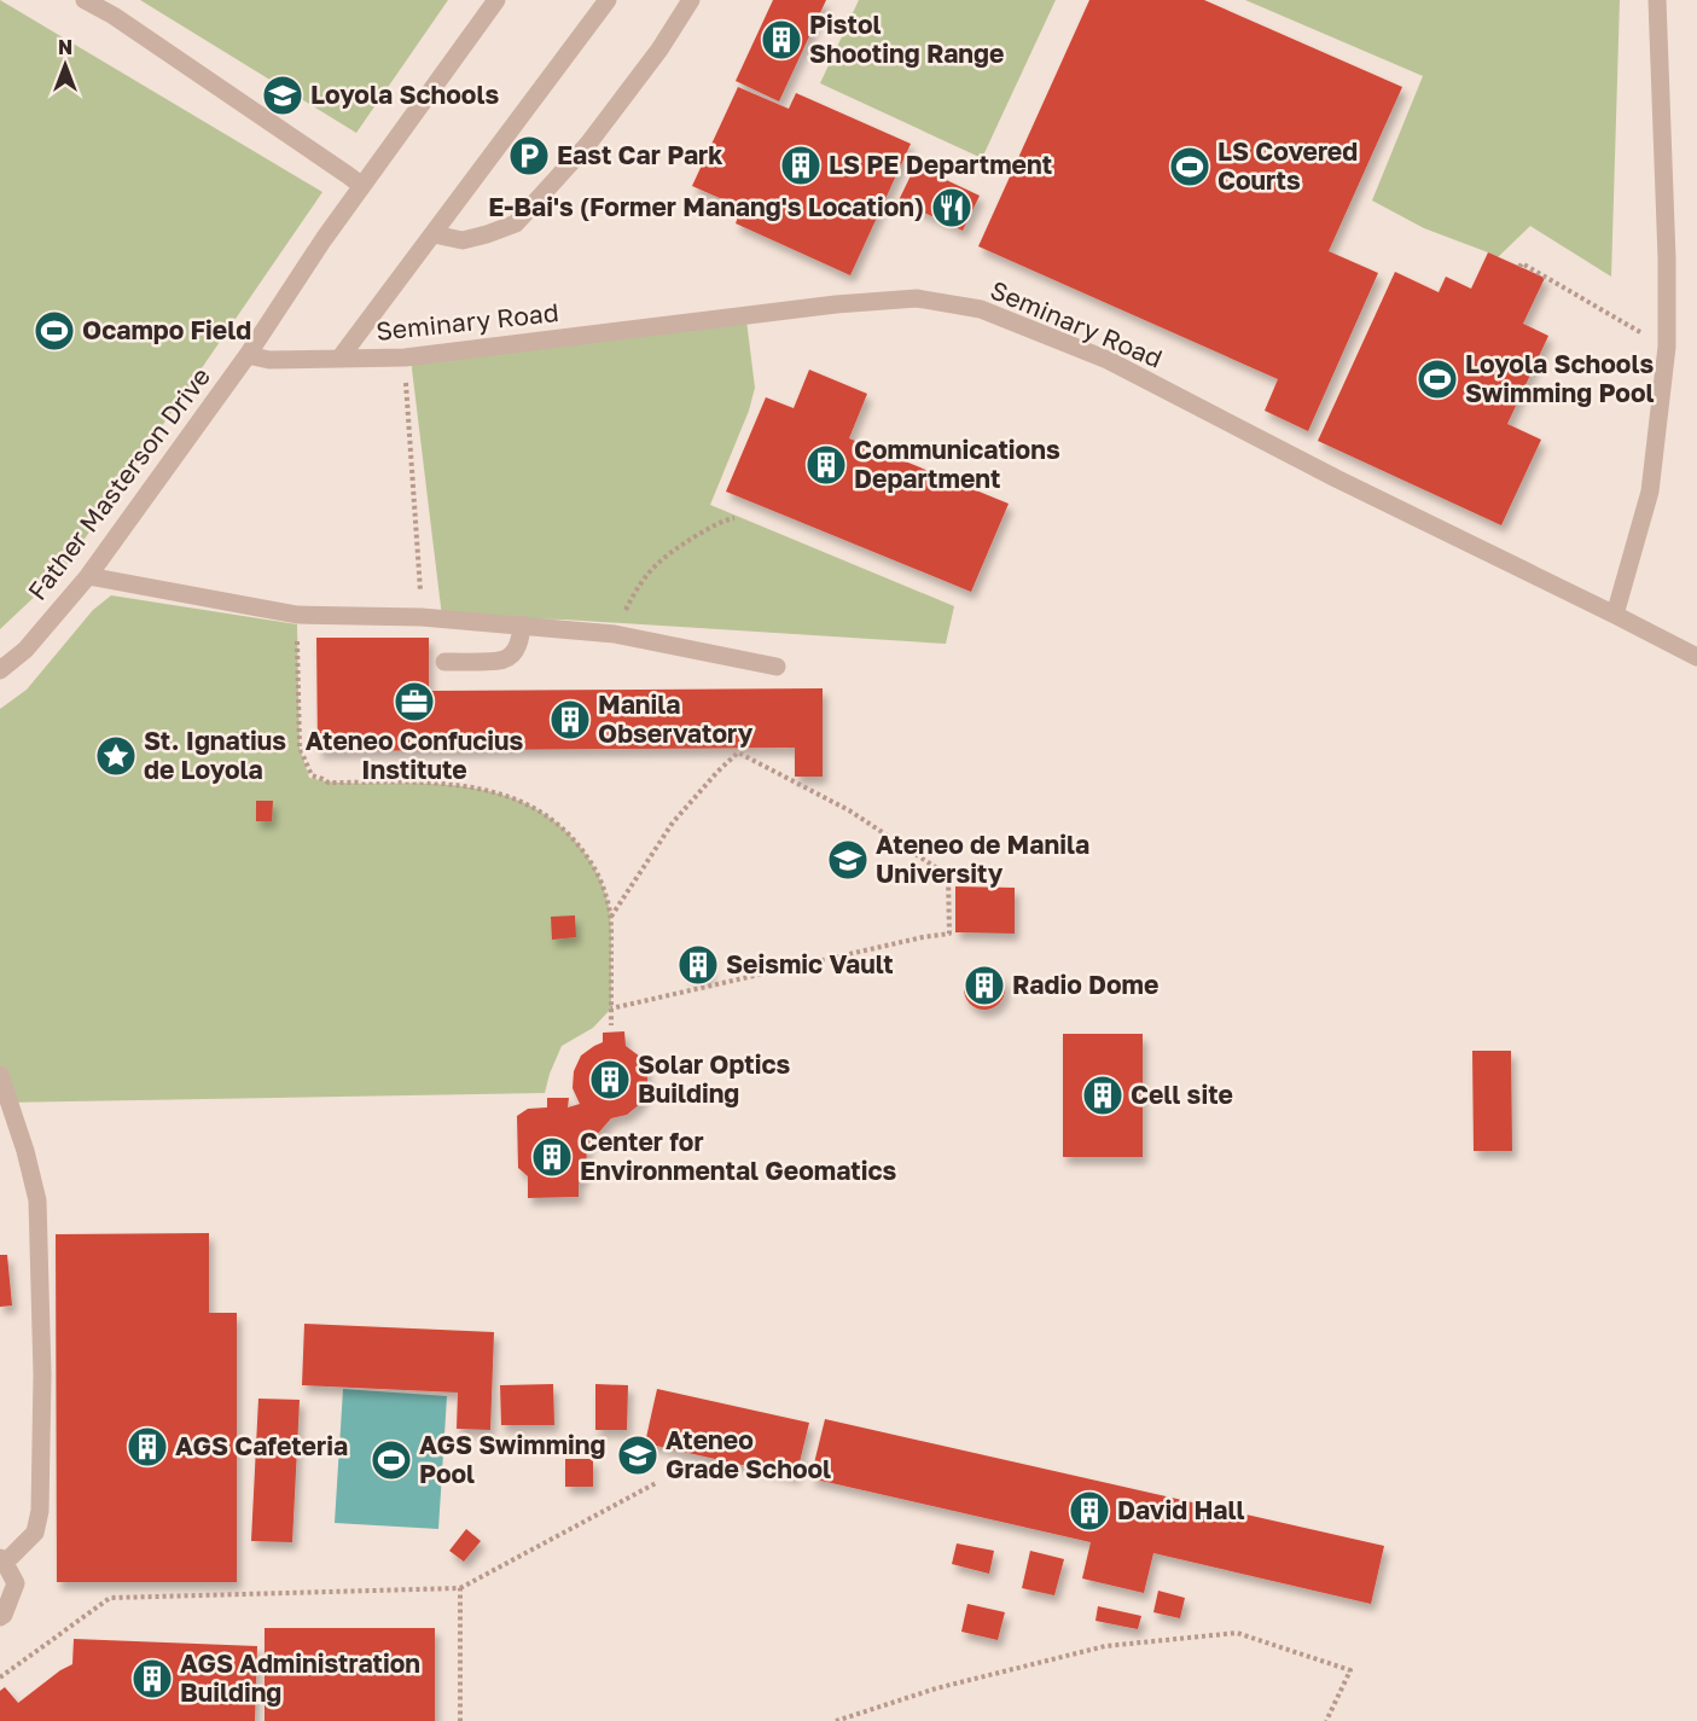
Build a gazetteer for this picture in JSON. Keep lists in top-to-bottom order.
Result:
{
  "streets": {
    "lane": ["Seminary Road", "Father Masterson Drive"]
  },
  "crossings": [
    ["Seminary Road", "Father Masterson Drive"]
  ],
  "places": {
    "building": [
      "Pistol Shooting Range",
      "LS PE Department",
      "Communications Department",
      "Manila Observatory",
      "Seismic Vault",
      "Radio Dome",
      "Solar Optics Building",
      "Cell site",
      "Center for Environmental Geomatics",
      "AGS Cafeteria",
      "David Hall",
      "AGS Administration Building"
    ],
    "school or university": ["Loyola Schools", "Ateneo de Manila University", "Ateneo Grade School"],
    "parking": ["East Car Park"],
    "sports": [
      "LS Covered Courts",
      "Ocampo Field",
      "Loyola Schools Swimming Pool",
      "AGS Swimming Pool"
    ],
    "restaurant": ["E-Bai's (Former Manang's Location)"],
    "office": ["Ateneo Confucius Institute"],
    "place": ["St. Ignatius de Loyola"]
  },
  "north": "top"
}
